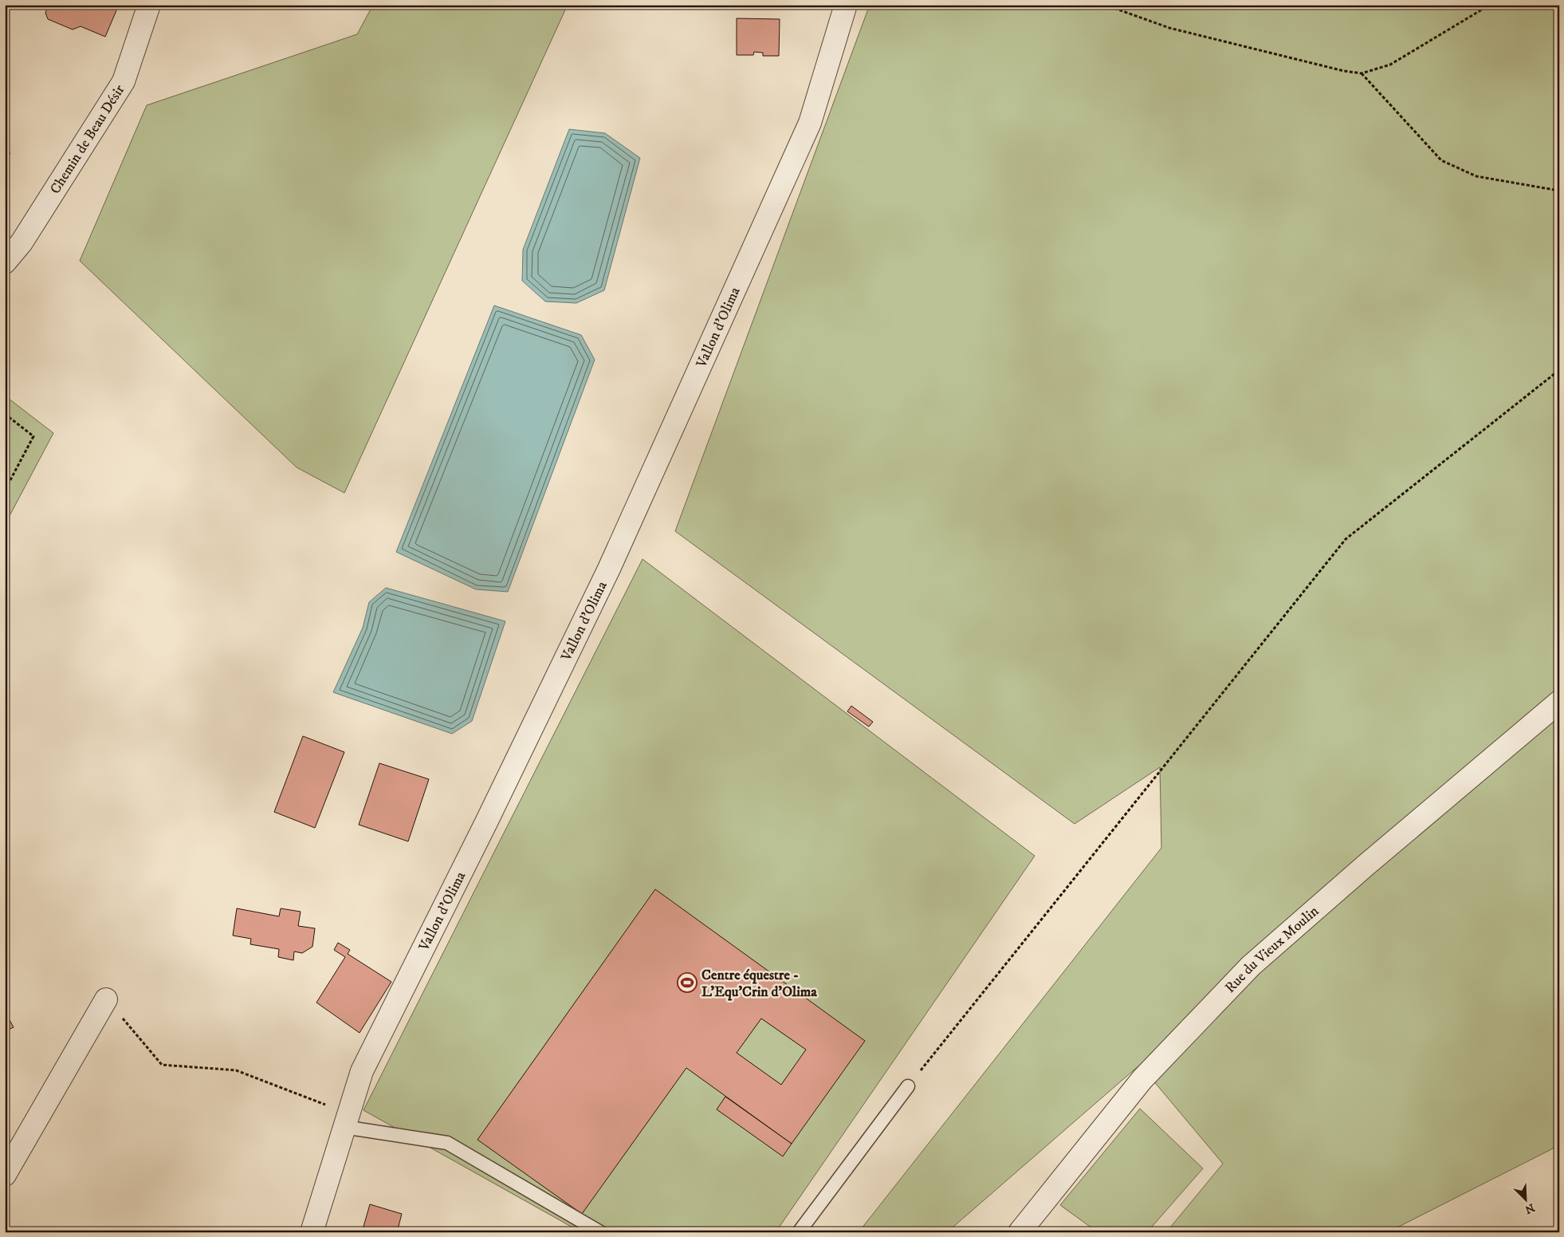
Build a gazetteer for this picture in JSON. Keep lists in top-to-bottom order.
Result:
{
  "streets": {
    "street": ["Chemin de Beau Désir", "Vallon d'Olima", "Rue du Vieux Moulin"]
  },
  "places": {
    "sports": ["Centre équestre - L'Equ'Crin d'Olima"]
  },
  "north": "bottom right"
}
